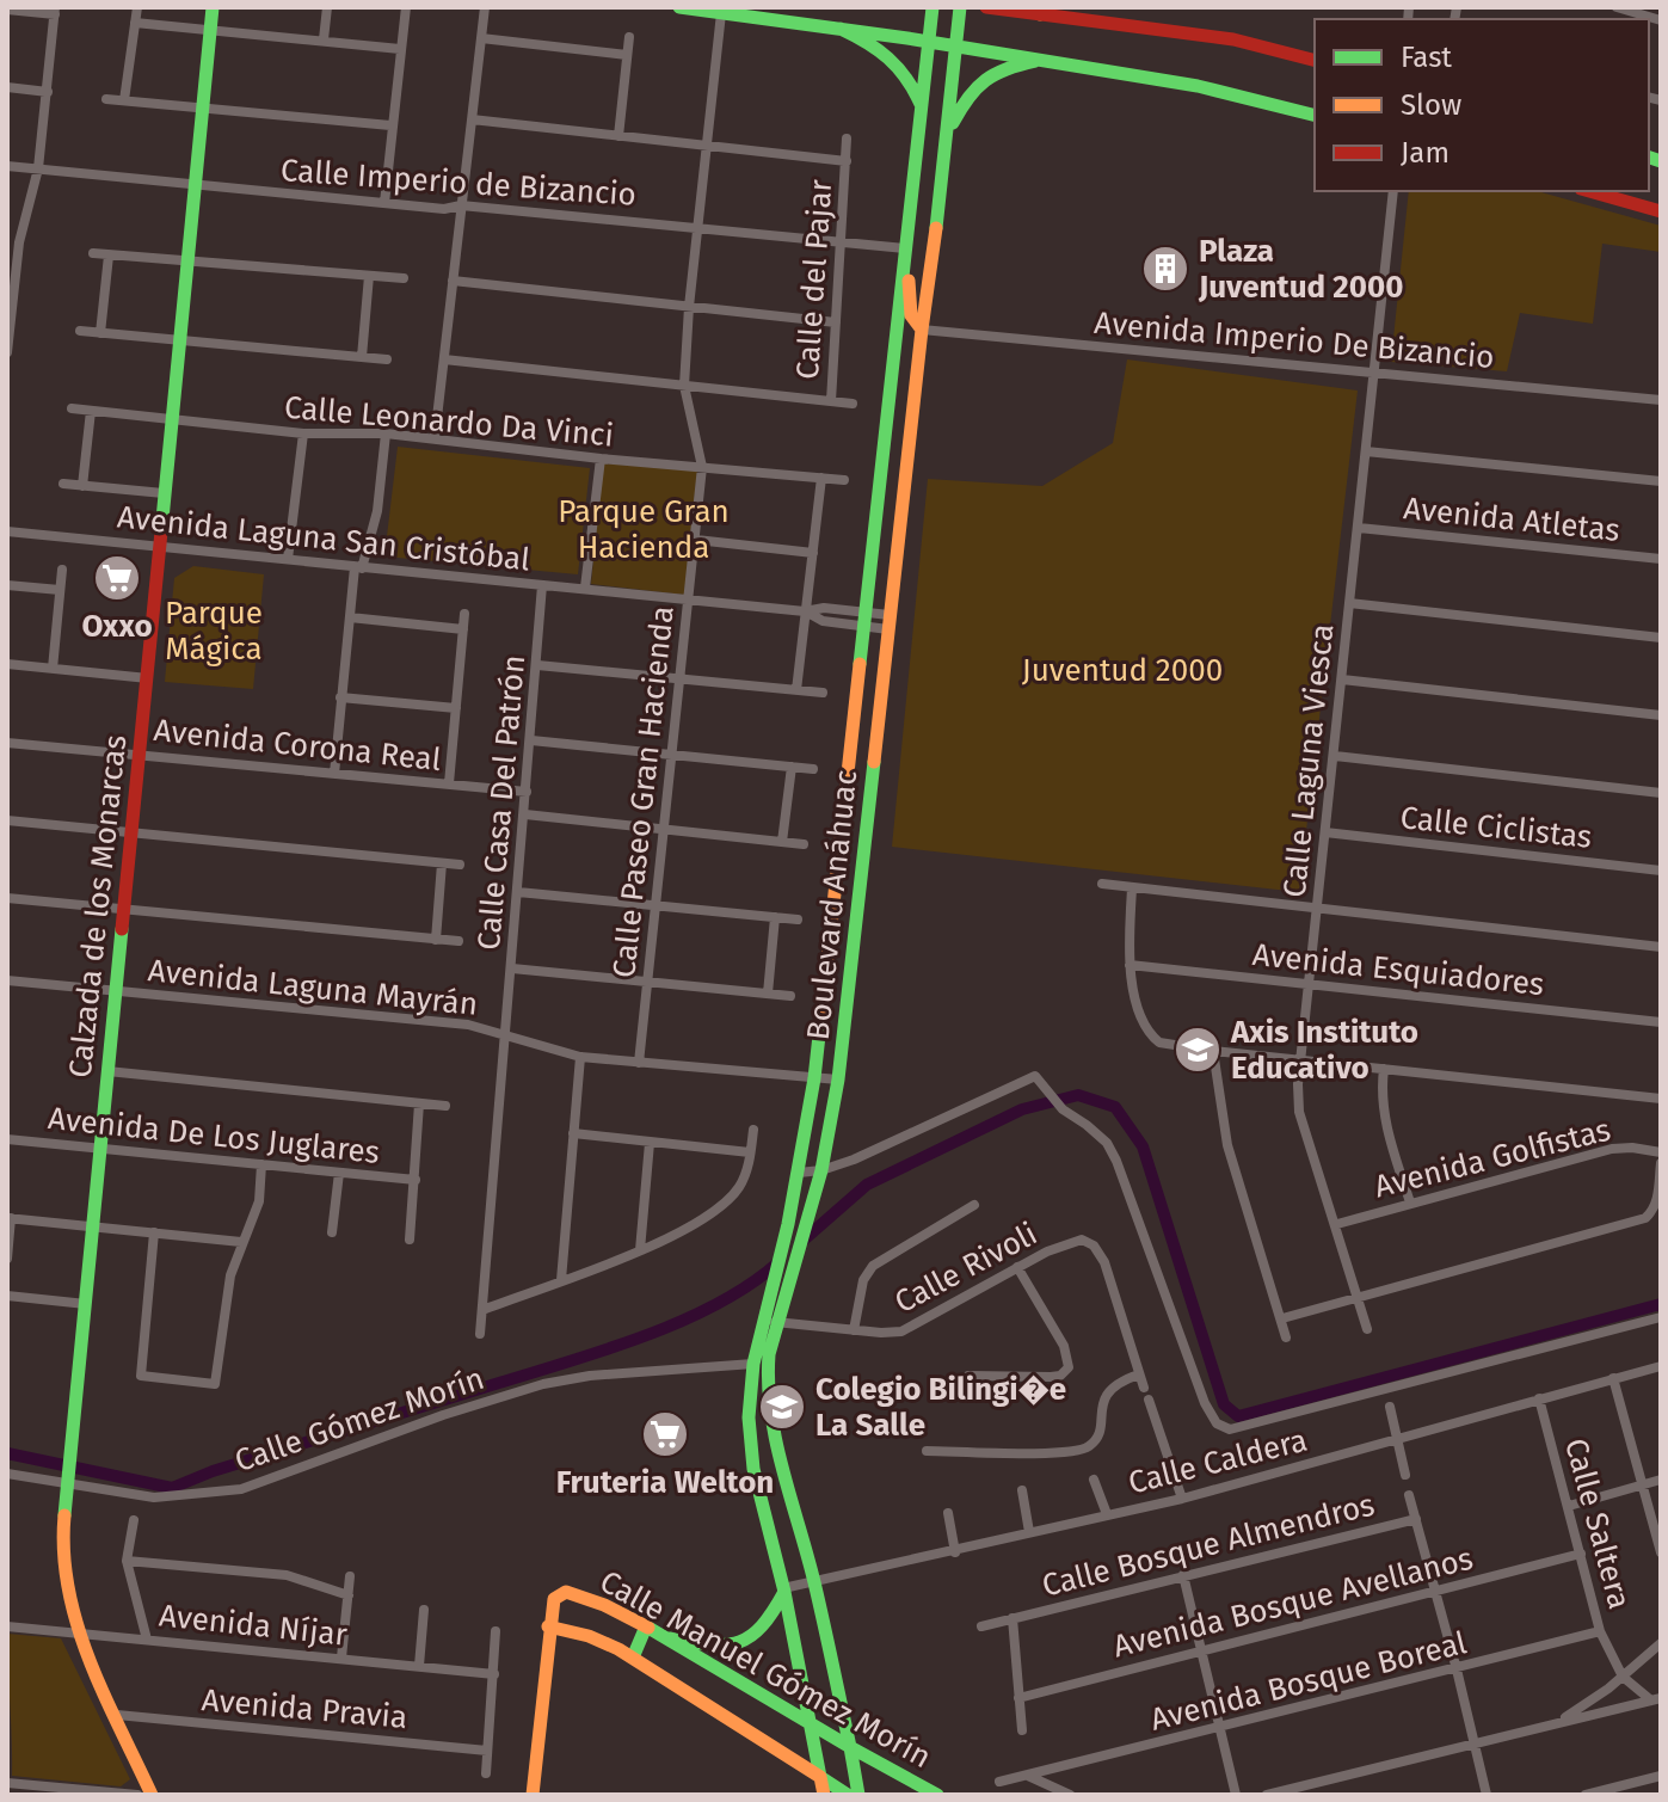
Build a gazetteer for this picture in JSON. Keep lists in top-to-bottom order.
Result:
{
  "streets": {
    "main road": ["Boulevard Anáhuac", "Calzada de los Monarcas", "Calle Manuel Gómez Morín"],
    "street": [
      "Calle Imperio de Bizancio",
      "Calle del Pajar",
      "Avenida Imperio De Bizancio",
      "Calle Leonardo Da Vinci",
      "Avenida Atletas",
      "Avenida Laguna San Cristóbal",
      "Avenida Corona Real",
      "Calle Laguna Viesca",
      "Calle Paseo Gran Hacienda",
      "Calle Casa Del Patrón",
      "Calle Ciclistas",
      "Avenida Esquiadores",
      "Avenida Laguna Mayrán",
      "Avenida De Los Juglares",
      "Avenida Golfistas",
      "Calle Rivoli",
      "Calle Gómez Morín",
      "Calle Caldera",
      "Calle Saltera",
      "Calle Bosque Almendros",
      "Avenida Bosque Avellanos",
      "Avenida Níjar",
      "Avenida Bosque Boreal",
      "Avenida Pravia"
    ]
  },
  "crossings": [
    ["Calle Imperio de Bizancio", "Calle del Pajar"],
    ["Calle Imperio de Bizancio", "Calle Paseo Gran Hacienda"],
    ["Calle Imperio de Bizancio", "Boulevard Anáhuac"],
    ["Calle Imperio de Bizancio", "Calzada de los Monarcas"],
    ["Avenida Imperio De Bizancio", "Calle Laguna Viesca"],
    ["Avenida Imperio De Bizancio", "Boulevard Anáhuac"],
    ["Calle Leonardo Da Vinci", "Calle Paseo Gran Hacienda"],
    ["Calle Leonardo Da Vinci", "Calzada de los Monarcas"],
    ["Avenida Atletas", "Calle Laguna Viesca"],
    ["Avenida Laguna San Cristóbal", "Calle Paseo Gran Hacienda"],
    ["Avenida Laguna San Cristóbal", "Calle Casa Del Patrón"],
    ["Avenida Laguna San Cristóbal", "Boulevard Anáhuac"],
    ["Avenida Laguna San Cristóbal", "Calzada de los Monarcas"],
    ["Avenida Corona Real", "Calle Casa Del Patrón"],
    ["Avenida Corona Real", "Calzada de los Monarcas"],
    ["Calle Laguna Viesca", "Calle Ciclistas"],
    ["Calle Laguna Viesca", "Avenida Esquiadores"],
    ["Calle Laguna Viesca", "Avenida Golfistas"],
    ["Calle Paseo Gran Hacienda", "Avenida Laguna Mayrán"],
    ["Calle Casa Del Patrón", "Avenida Laguna Mayrán"],
    ["Boulevard Anáhuac", "Avenida Laguna Mayrán"],
    ["Boulevard Anáhuac", "Calle Rivoli"],
    ["Boulevard Anáhuac", "Calle Gómez Morín"],
    ["Boulevard Anáhuac", "Calle Caldera"],
    ["Boulevard Anáhuac", "Calle Manuel Gómez Morín"],
    ["Calzada de los Monarcas", "Avenida Laguna Mayrán"],
    ["Calzada de los Monarcas", "Avenida De Los Juglares"],
    ["Calzada de los Monarcas", "Calle Gómez Morín"],
    ["Calzada de los Monarcas", "Avenida Níjar"],
    ["Calzada de los Monarcas", "Avenida Pravia"],
    ["Calle Rivoli", "Calle Caldera"],
    ["Calle Caldera", "Calle Saltera"],
    ["Calle Saltera", "Avenida Bosque Avellanos"],
    ["Calle Saltera", "Avenida Bosque Boreal"]
  ],
  "parks": ["Parque Gran Hacienda", "Parque Mágica", "Juventud 2000"],
  "places": {
    "building": ["Plaza Juventud 2000"],
    "supermarket": ["Oxxo", "Fruteria Welton"],
    "school or university": ["Axis Instituto Educativo", "Colegio Bilingi�e La Salle"]
  },
  "legend": ["Fast", "Slow", "Jam"]
}
